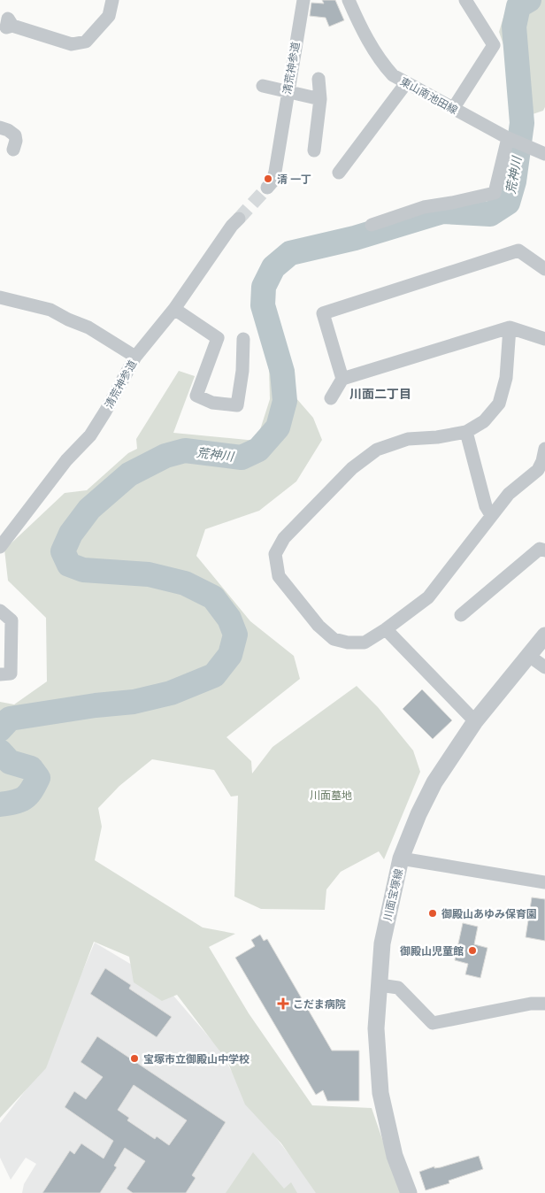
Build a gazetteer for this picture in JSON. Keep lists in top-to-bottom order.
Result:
{
  "streets": {
    "street": ["清荒神参道", "東山南池田線", "川面宝塚線"]
  },
  "districts": ["川面二丁目"],
  "water": ["荒神川"],
  "parks": ["川面墓地"],
  "places": {
    "other": [
      "清 一丁",
      "御殿山あゆみ保育園",
      "御殿山児童館",
      "宝塚市立御殿山中学校"
    ],
    "health": ["こだま病院"]
  }
}
